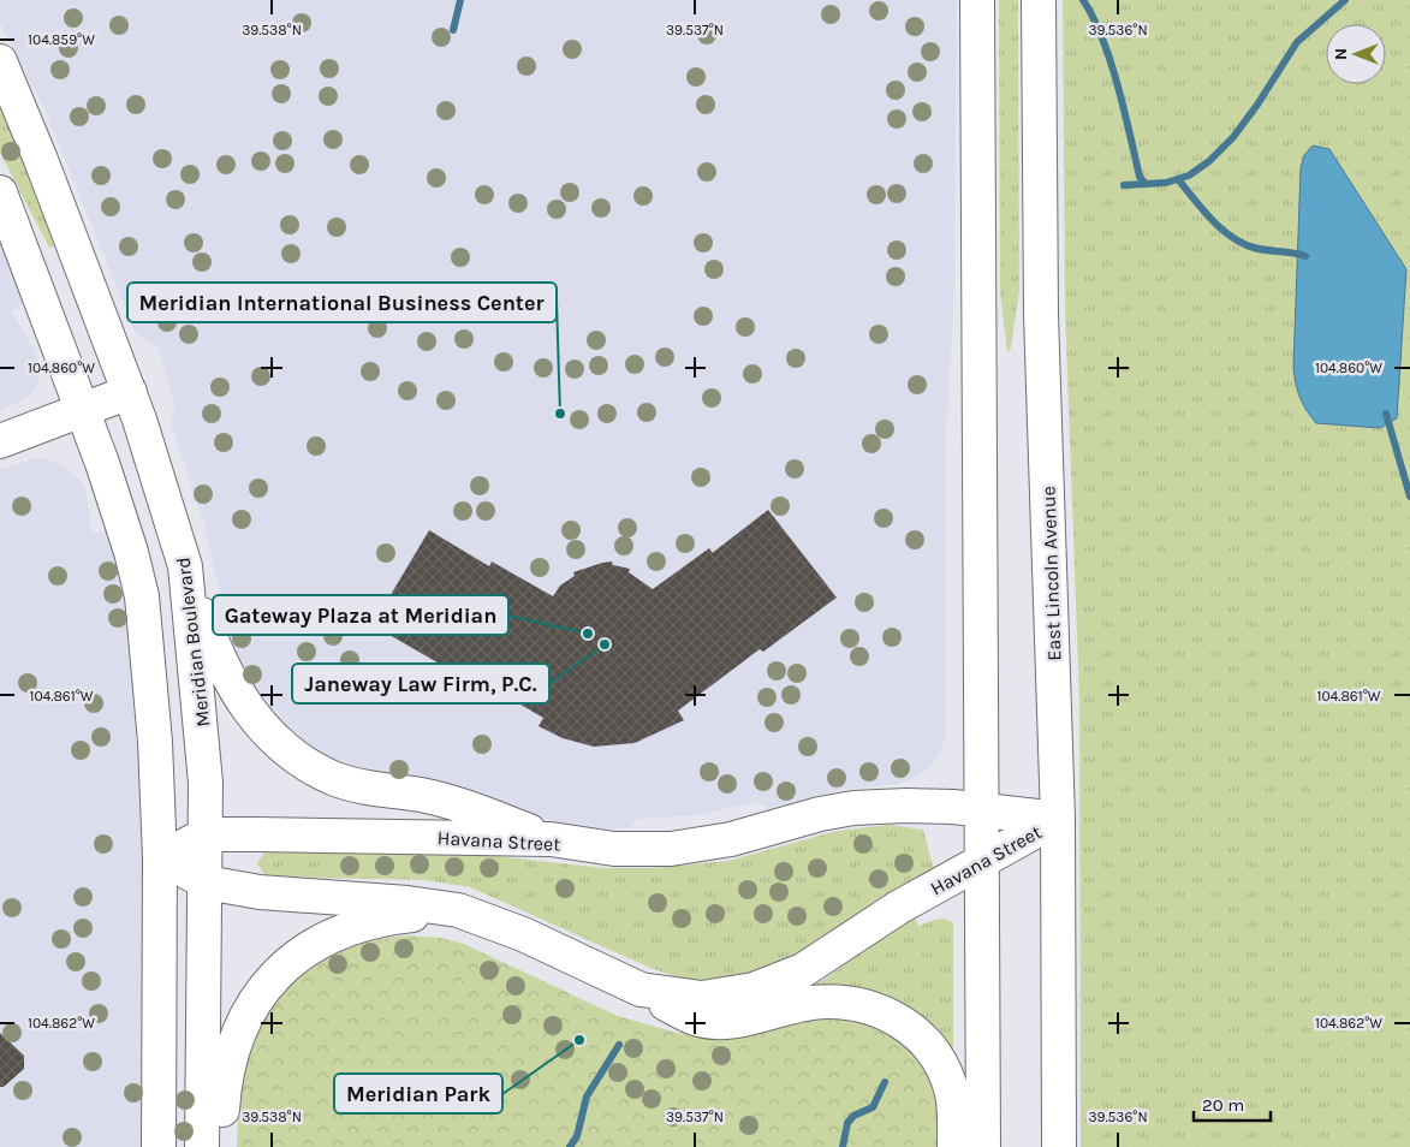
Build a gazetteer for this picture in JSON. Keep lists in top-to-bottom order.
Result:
{
  "streets": {
    "main road": ["East Lincoln Avenue", "Meridian Boulevard", "Havana Street"]
  },
  "crossings": [
    ["East Lincoln Avenue", "Havana Street"],
    ["Meridian Boulevard", "Havana Street"]
  ],
  "places": [
    "Meridian International Business Center",
    "Gateway Plaza at Meridian",
    "Janeway Law Firm, P.C.",
    "Meridian Park"
  ],
  "scale_bar": "20 m",
  "north": "left",
  "coordinates": [
    "39.538°N",
    "39.537°N",
    "39.536°N",
    "104.859°W",
    "104.860°W",
    "104.861°W",
    "104.862°W"
  ]
}
